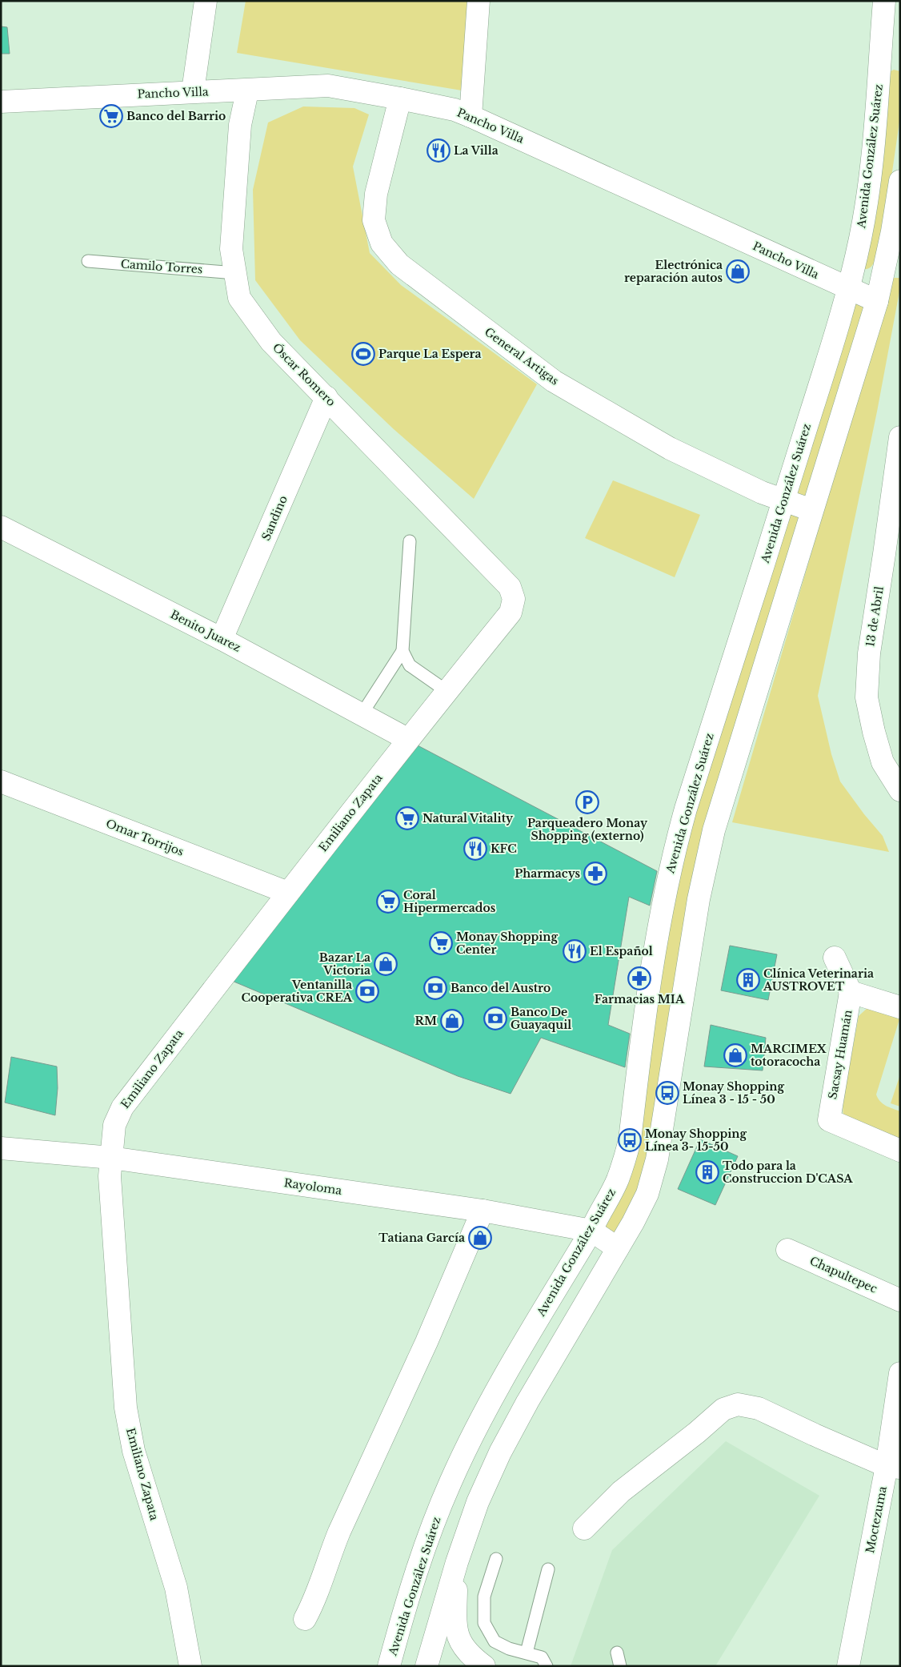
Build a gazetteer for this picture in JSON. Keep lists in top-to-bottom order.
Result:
{
  "streets": {
    "street": [
      "Pancho Villa",
      "Avenida González Suárez",
      "General Artigas",
      "Óscar Romero",
      "Sandino",
      "13 de Abril",
      "Benito Juarez",
      "Emiliano Zapata",
      "Omar Torrijos",
      "Sacsay Huamán",
      "Rayoloma",
      "Chapultepec",
      "Moctezuma"
    ],
    "lane": ["Camilo Torres"]
  },
  "crossings": [
    ["Pancho Villa", "Avenida González Suárez"],
    ["Pancho Villa", "General Artigas"],
    ["Pancho Villa", "Óscar Romero"],
    ["Avenida González Suárez", "General Artigas"],
    ["Avenida González Suárez", "Rayoloma"],
    ["Camilo Torres", "Óscar Romero"],
    ["Óscar Romero", "Sandino"],
    ["Óscar Romero", "Emiliano Zapata"],
    ["Sandino", "Benito Juarez"],
    ["Benito Juarez", "Emiliano Zapata"],
    ["Emiliano Zapata", "Omar Torrijos"],
    ["Emiliano Zapata", "Rayoloma"]
  ],
  "places": {
    "supermarket": [
      "Banco del Barrio",
      "Natural Vitality",
      "Coral Hipermercados",
      "Monay Shopping Center"
    ],
    "restaurant": ["La Villa", "KFC", "El Español"],
    "shop": [
      "Electrónica reparación autos",
      "Bazar La Victoria",
      "RM",
      "MARCIMEX totoracocha",
      "Tatiana García"
    ],
    "sports": ["Parque La Espera"],
    "parking": ["Parqueadero Monay Shopping (externo)"],
    "pharmacy": ["Pharmacys", "Farmacias MIA"],
    "building": ["Clínica Veterinaria AUSTROVET", "Todo para la Construccion D'CASA"],
    "bank": ["Banco del Austro", "Ventanilla Cooperativa CREA", "Banco De Guayaquil"],
    "bus stop": ["Monay Shopping Línea 3 - 15 - 50", "Monay Shopping Línea 3- 15-50"]
  }
}
